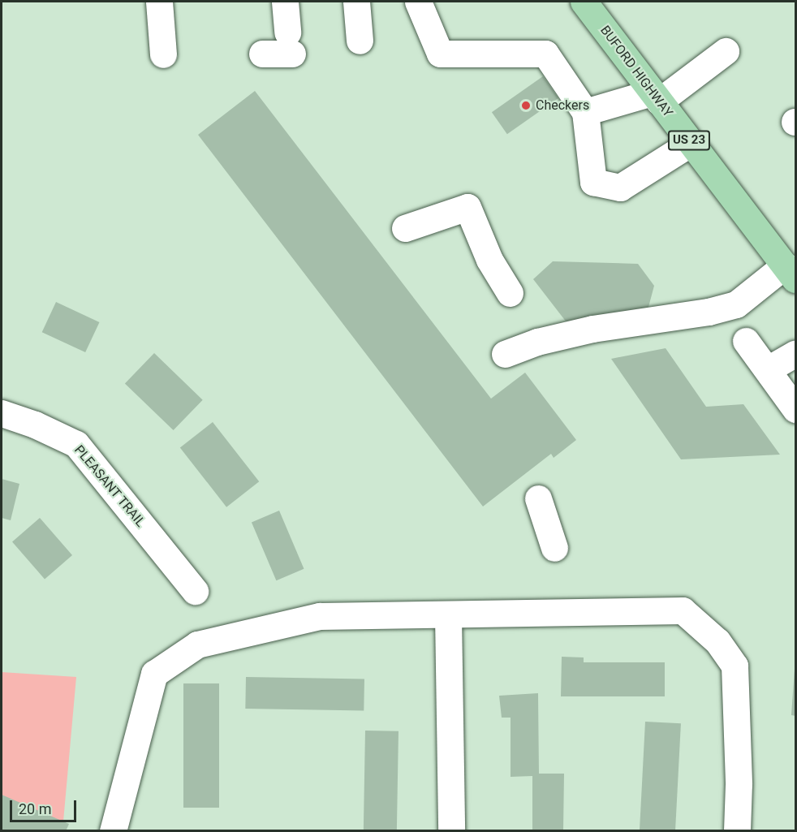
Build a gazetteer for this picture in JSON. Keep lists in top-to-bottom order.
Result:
{
  "streets": {
    "main road": ["BUFORD HIGHWAY", "US 23"],
    "street": ["PLEASANT TRAIL"]
  },
  "places": ["Checkers"],
  "scale_bar": "20 m"
}
